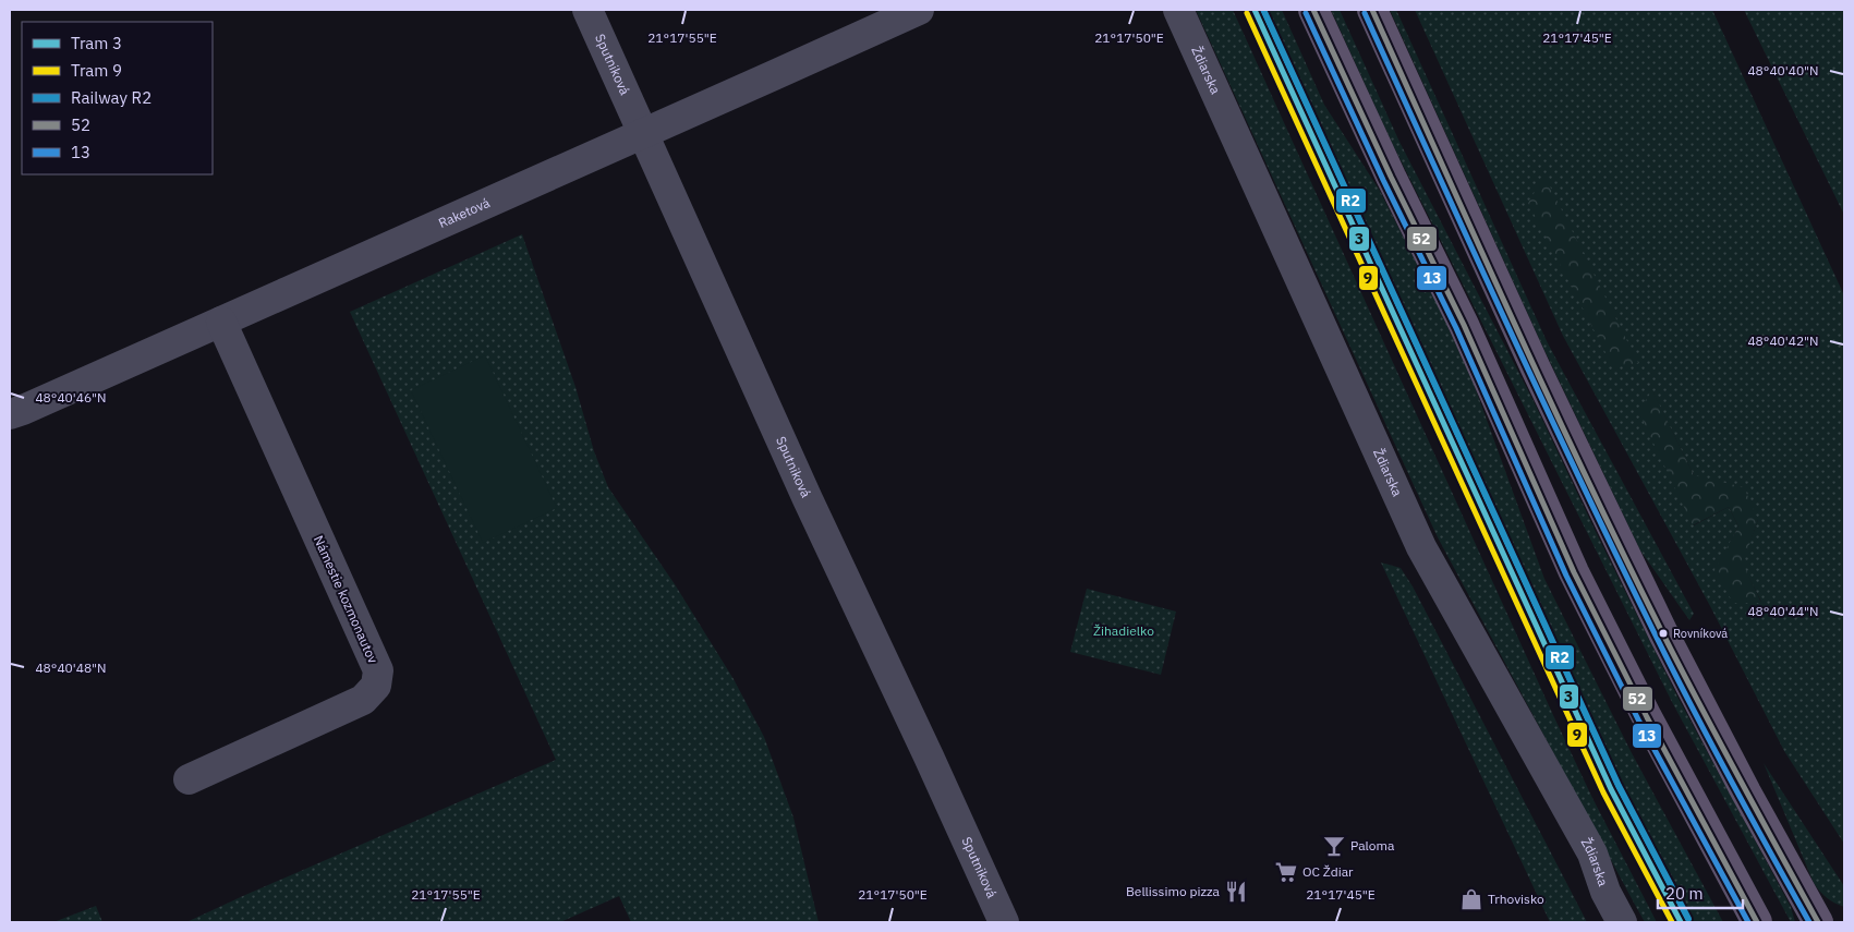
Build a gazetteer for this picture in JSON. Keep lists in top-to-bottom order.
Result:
{
  "streets": {
    "street": [
      "Sputniková",
      "Ždiarska",
      "Raketová",
      "Námestie kozmonautov"
    ]
  },
  "crossings": [
    ["Sputniková", "Raketová"],
    ["Raketová", "Námestie kozmonautov"]
  ],
  "parks": ["Žihadielko"],
  "places": {
    "other": ["Rovníková"],
    "bar": ["Paloma"],
    "supermarket": ["OC Ždiar"],
    "restaurant": ["Bellissimo pizza"],
    "shop": ["Trhovisko"]
  },
  "lines": [
    "tram line 3",
    "rail line R2",
    "transit line 52",
    "tram line 9",
    "transit line 13"
  ],
  "legend": [
    "Tram 3",
    "Tram 9",
    "Railway R2",
    "52",
    "13"
  ],
  "scale_bar": "20 m",
  "coordinates": [
    "21°17'55\"E",
    "21°17'50\"E",
    "21°17'45\"E",
    "48°40'40\"N",
    "48°40'42\"N",
    "48°40'46\"N",
    "48°40'44\"N",
    "48°40'48\"N"
  ]
}
